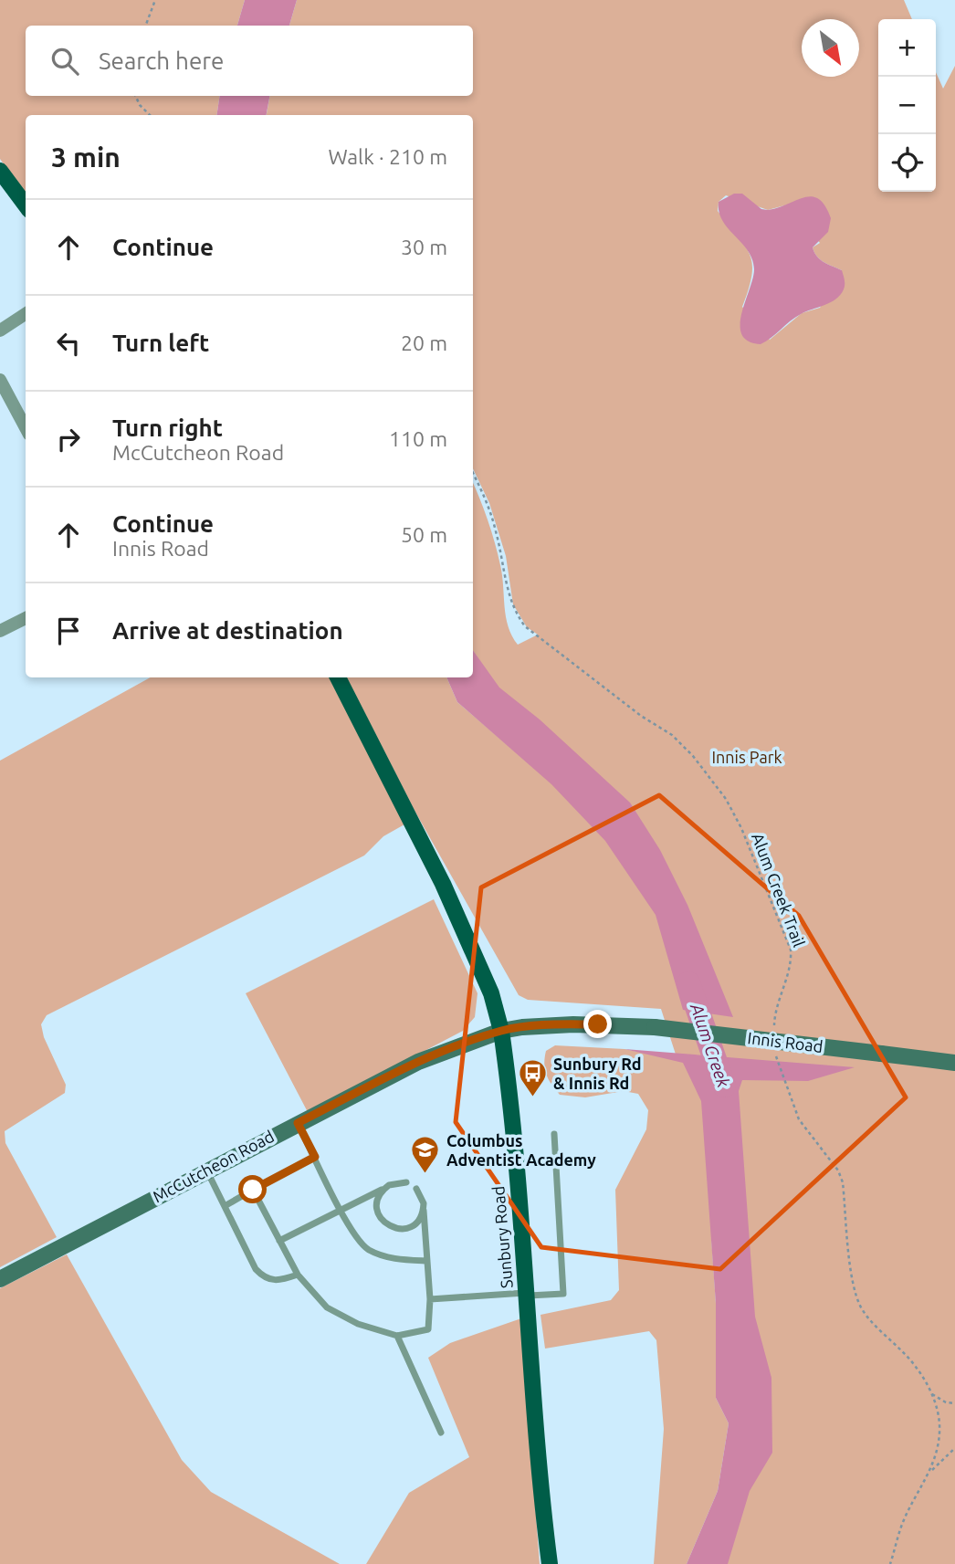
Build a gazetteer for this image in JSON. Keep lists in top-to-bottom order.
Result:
{
  "streets": {
    "main road": ["Innis Road", "McCutcheon Road", "Sunbury Road"],
    "path": ["Alum Creek Trail"]
  },
  "crossings": [
    ["Innis Road", "McCutcheon Road"],
    ["Innis Road", "Sunbury Road"],
    ["McCutcheon Road", "Sunbury Road"]
  ],
  "water": ["Alum Creek"],
  "parks": ["Innis Park"],
  "places": {
    "bus stop": ["Sunbury Rd & Innis Rd"],
    "school or university": ["Columbus Adventist Academy"]
  },
  "north": "bottom right",
  "page": {
    "map_buttons": ["+", "−"],
    "search": "Search here",
    "heading": ["3 min", "Walk · 210 m"],
    "list": [
      ["Continue", "30 m"],
      ["Turn left", "20 m"],
      ["Turn right", "McCutcheon Road", "110 m"],
      ["Continue", "Innis Road", "50 m"],
      "Arrive at destination"
    ]
  }
}
